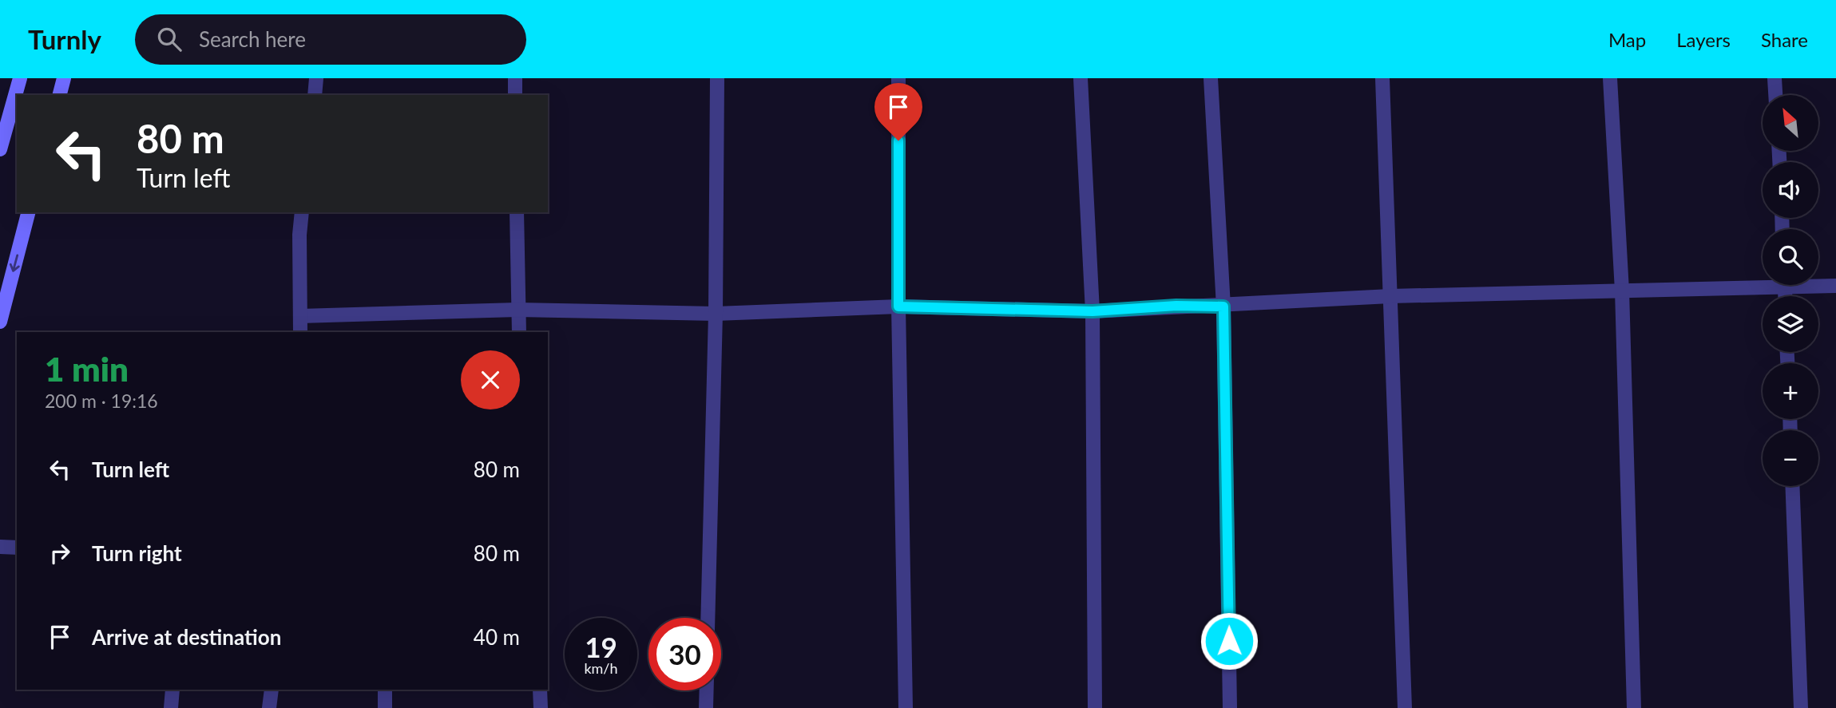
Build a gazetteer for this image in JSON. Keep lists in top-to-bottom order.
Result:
{
  "north": "top left",
  "page": {
    "header": "Turnly",
    "search": "Search here",
    "nav": ["Map", "Layers", "Share"],
    "map_buttons": ["+", "−"],
    "turn": ["80 m", "Turn left"],
    "heading": ["1 min", "200 m · 19:16"],
    "list": [
      {
        "name": "Turn left",
        "value": "80 m"
      },
      {
        "name": "Turn right",
        "value": "80 m"
      },
      {
        "name": "Arrive at destination",
        "value": "40 m"
      }
    ],
    "speed": "19 km/h",
    "limit": "30"
  }
}
